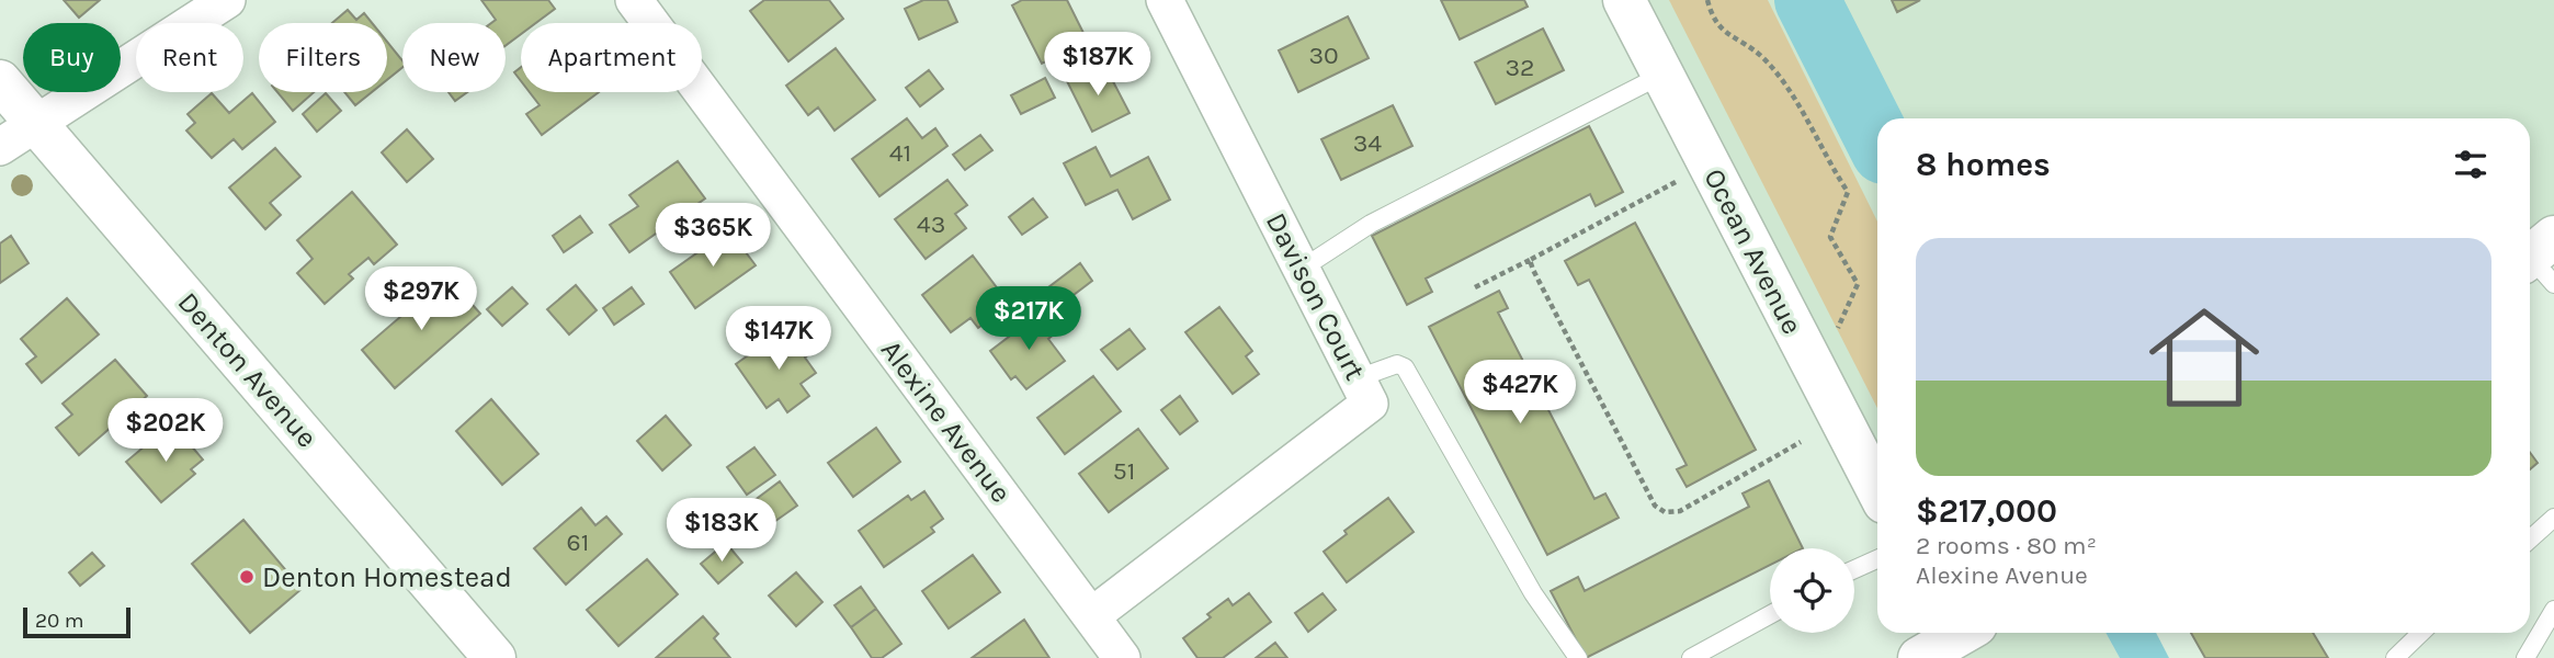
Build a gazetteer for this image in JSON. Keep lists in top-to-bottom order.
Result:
{
  "streets": {
    "street": [
      "Ocean Avenue",
      "Davison Court",
      "Denton Avenue",
      "Alexine Avenue"
    ]
  },
  "crossings": [
    ["Davison Court", "Alexine Avenue"]
  ],
  "places": ["Denton Homestead"],
  "house_numbers": [
    "30",
    "32",
    "34",
    "41",
    "43",
    "51",
    "61"
  ],
  "scale_bar": "20 m",
  "page": {
    "chip": [
      "Buy",
      "Rent",
      "Filters",
      "New",
      "Apartment"
    ],
    "price": [
      "$187K",
      "$365K",
      "$297K",
      "$217K",
      "$147K",
      "$427K",
      "$202K",
      "$183K"
    ],
    "heading": "8 homes",
    "list": [
      {
        "name": "$217,000",
        "note": "2 rooms · 80 m² · Alexine Avenue"
      }
    ],
    "scale": "20 m"
  }
}
